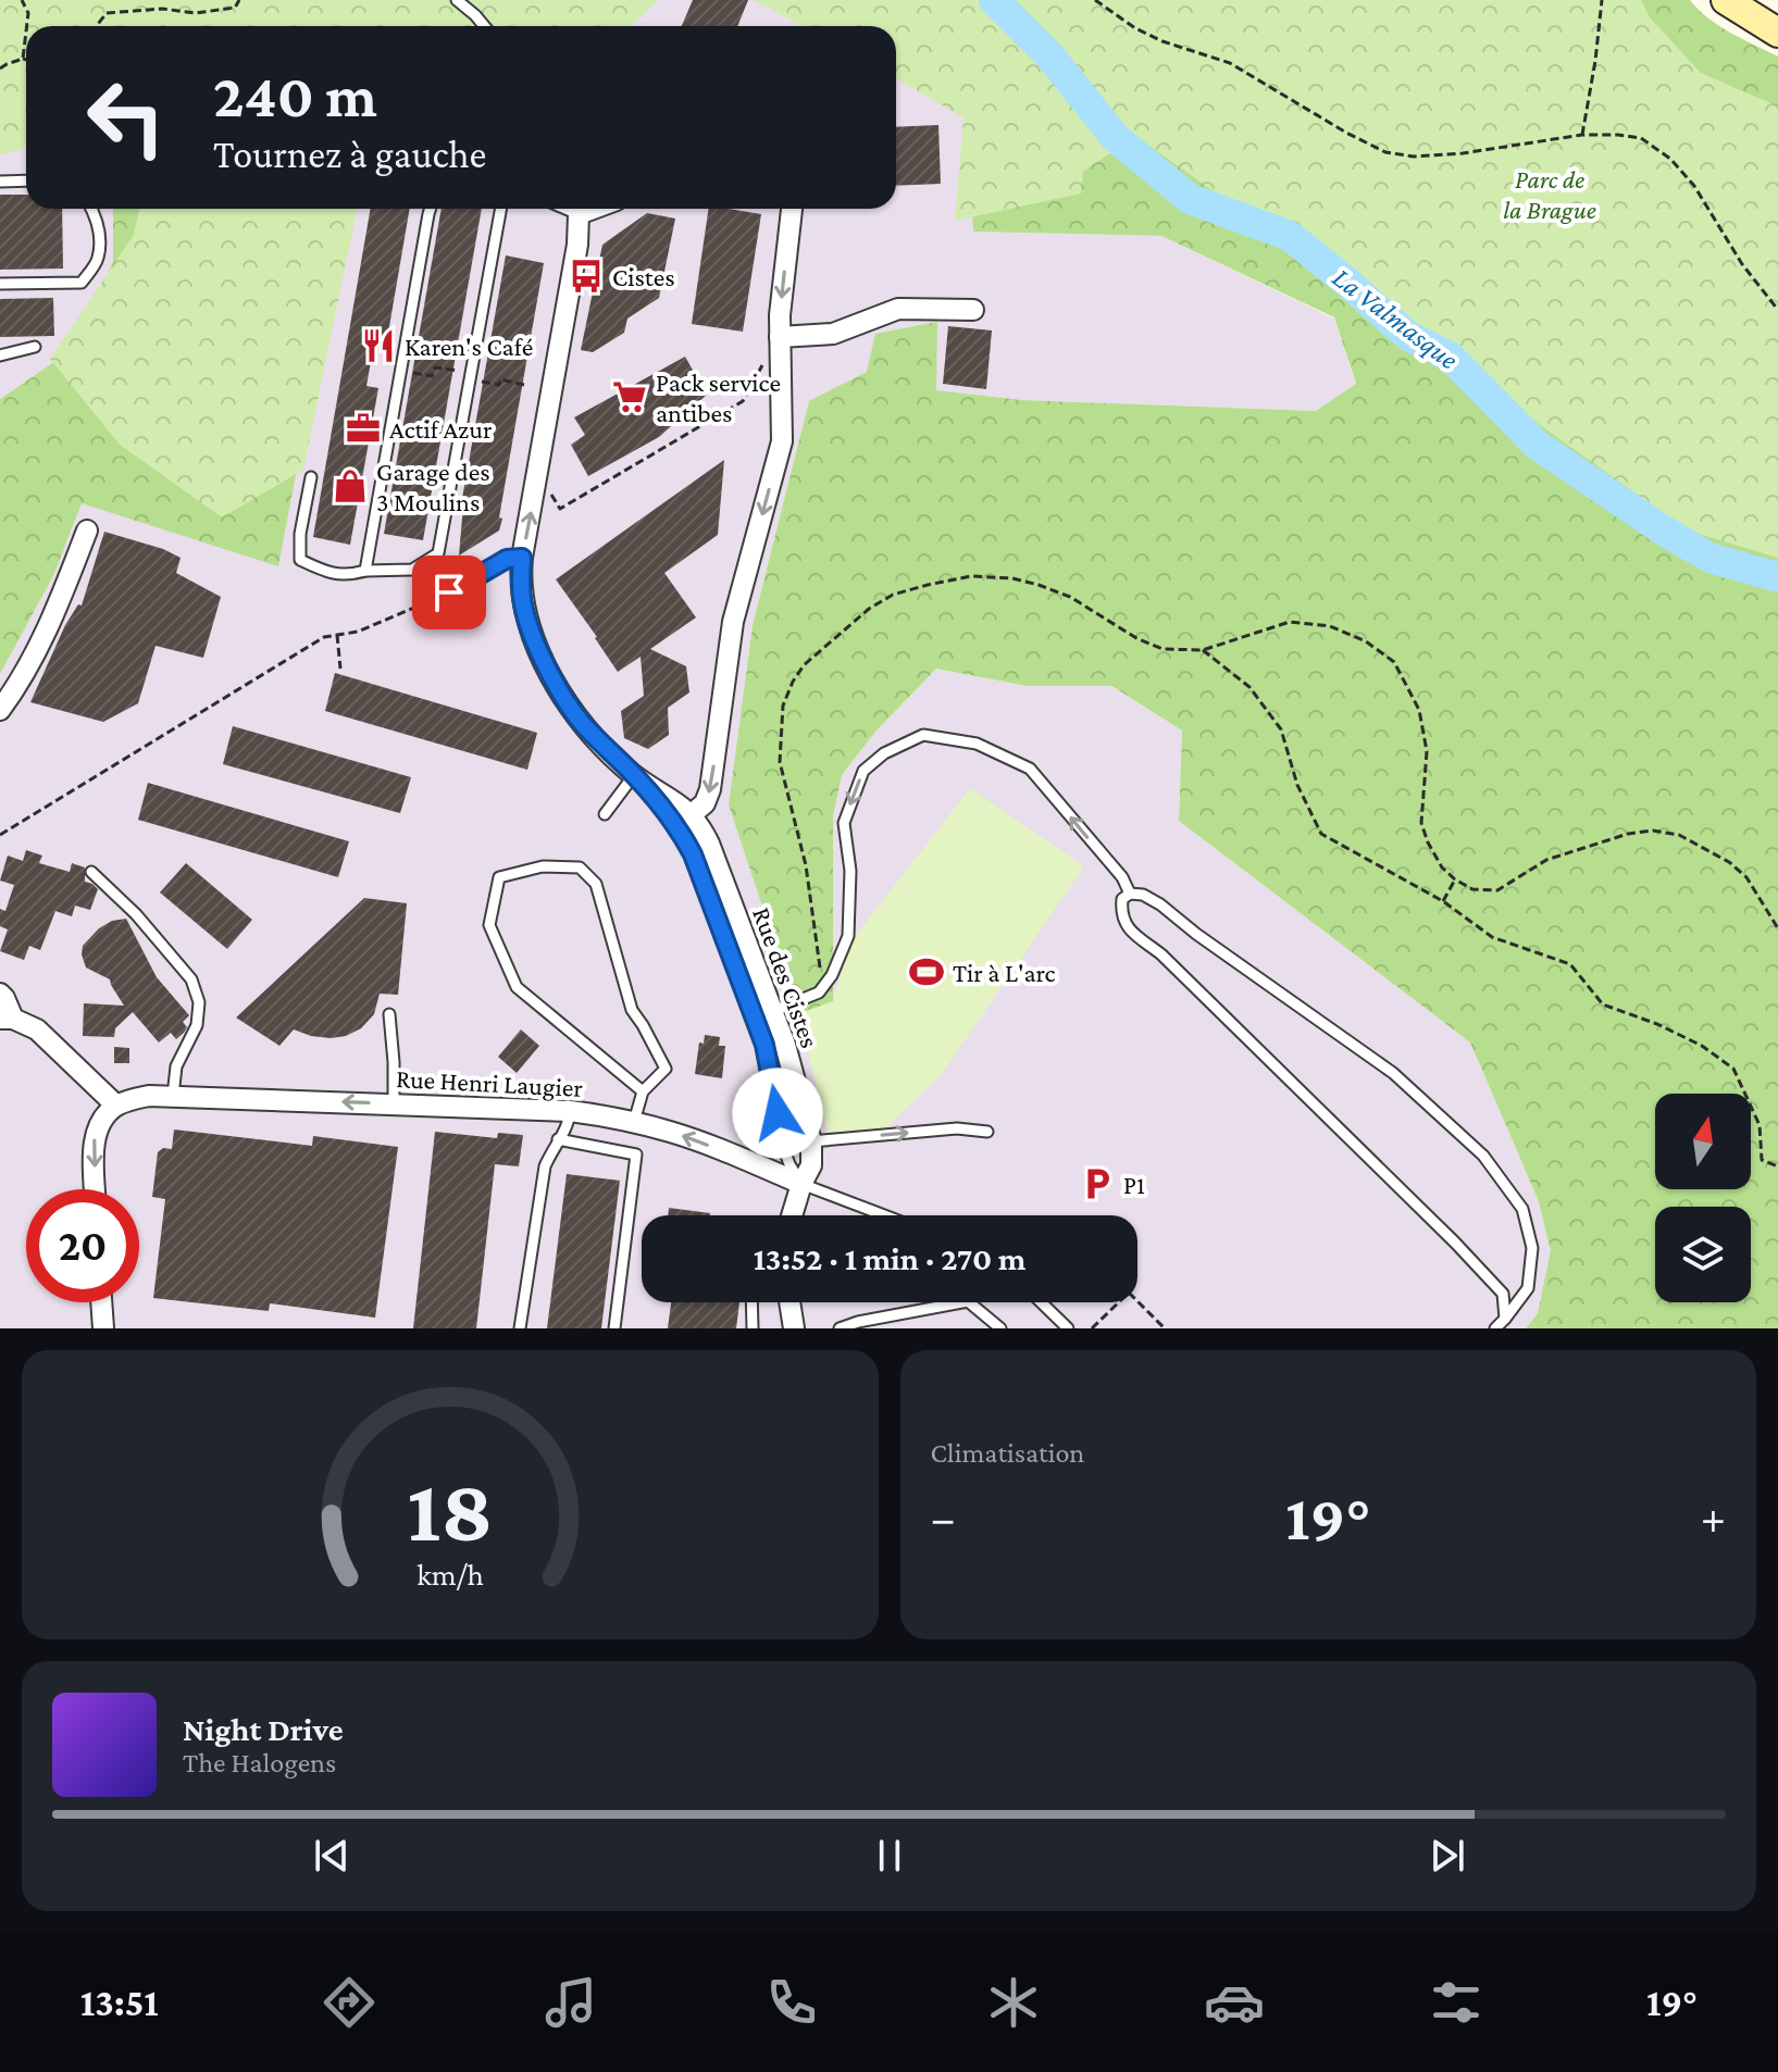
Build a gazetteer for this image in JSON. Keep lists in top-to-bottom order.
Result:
{
  "streets": {
    "street": ["Rue des Cistes", "Rue Henri Laugier"]
  },
  "crossings": [
    ["Rue des Cistes", "Rue Henri Laugier"]
  ],
  "one_way": ["Rue Henri Laugier"],
  "water": ["La Valmasque"],
  "parks": ["Parc de la Brague"],
  "places": {
    "bus stop": ["Cistes"],
    "restaurant": ["Karen's Café"],
    "supermarket": ["Pack service antibes"],
    "office": ["Actif Azur"],
    "shop": ["Garage des 3 Moulins"],
    "sports": ["Tir à L'arc"],
    "parking": ["P1"]
  },
  "north": "top",
  "page": {
    "turn": ["240 m", "Tournez à gauche"],
    "limit": "20",
    "trip": "13:52 · 1 min · 270 m",
    "tile": "Climatisation",
    "heat": ["−", "19°", "+"],
    "song": ["Night Drive", "The Halogens"],
    "tabs": ["13:51", "19°"],
    "gauge": ["18", "km/h"]
  }
}
